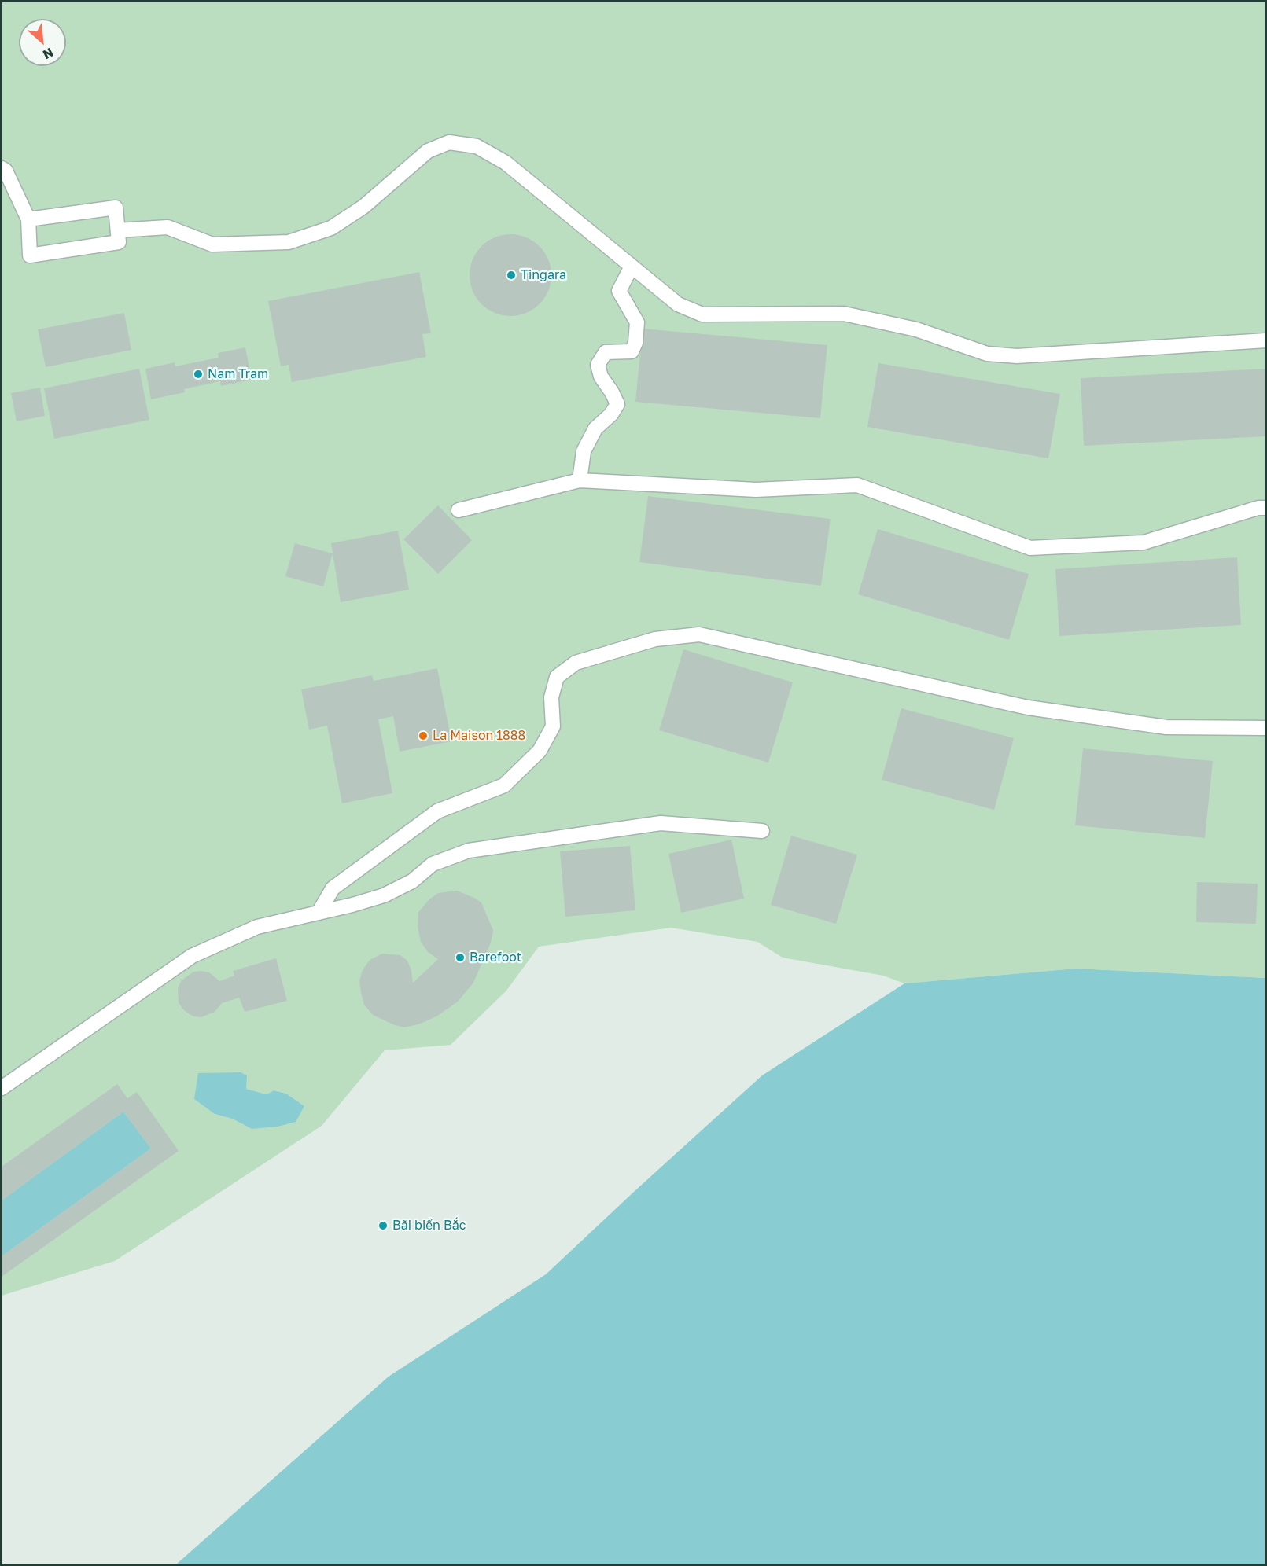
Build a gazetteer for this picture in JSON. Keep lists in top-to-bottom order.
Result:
{
  "places": [
    "Tingara",
    "Nam Tram",
    "La Maison 1888",
    "Barefoot",
    "Bãi biển Bắc"
  ],
  "north": "bottom right"
}
